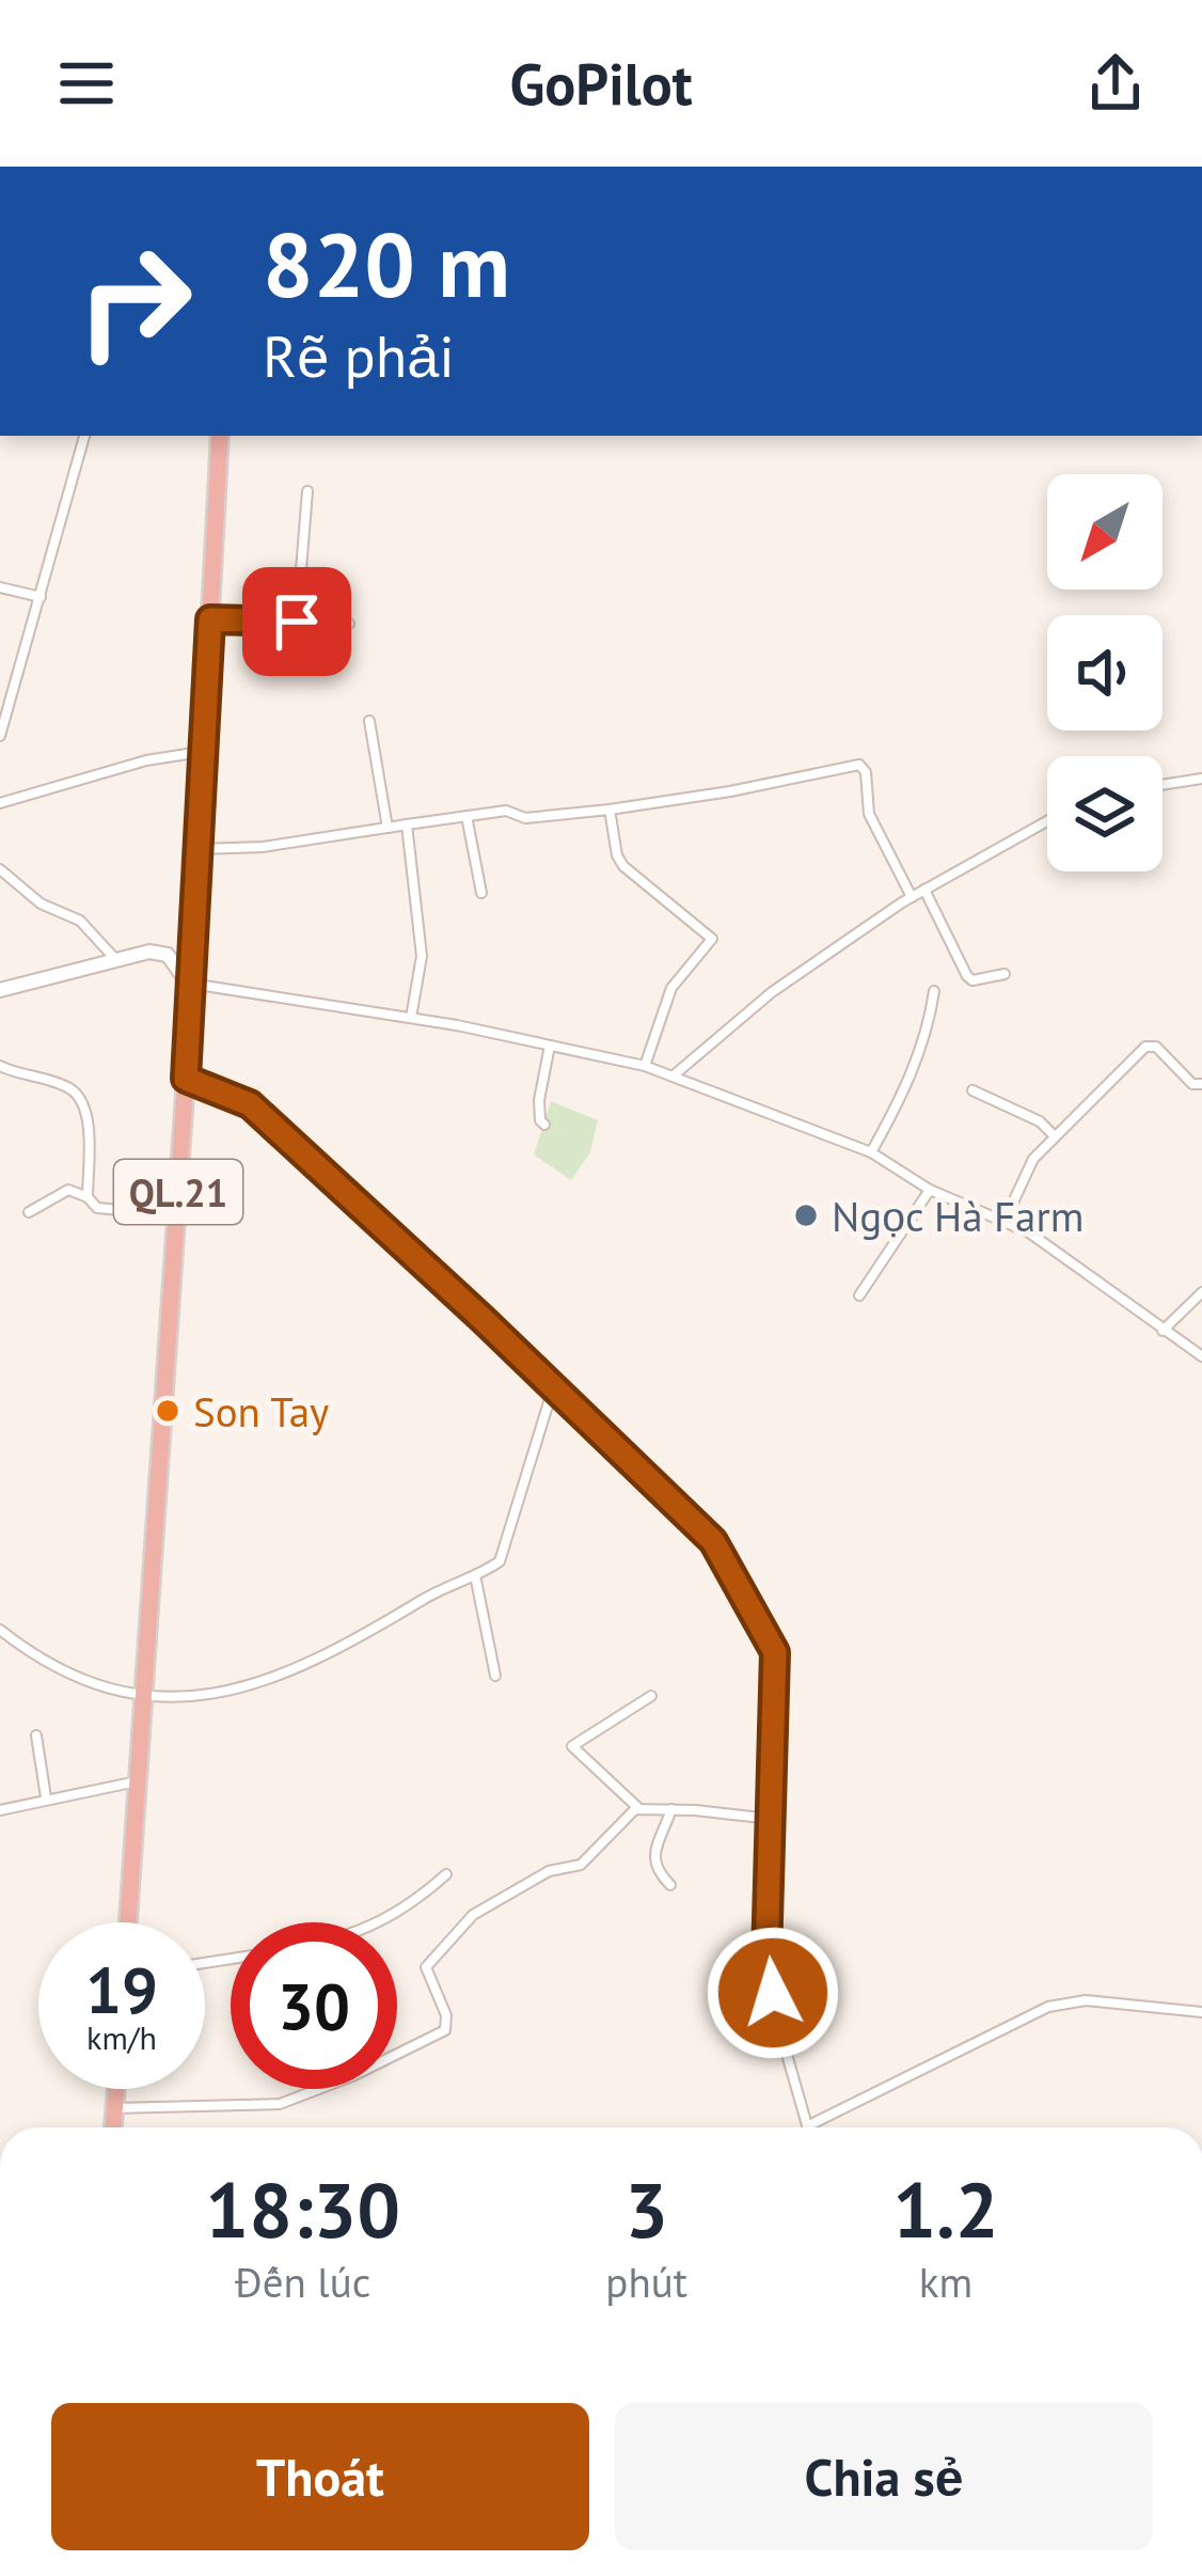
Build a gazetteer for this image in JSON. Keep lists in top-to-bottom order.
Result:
{
  "streets": {
    "highway": ["QL.21"]
  },
  "places": ["Ngọc Hà Farm", "Son Tay"],
  "north": "bottom left",
  "page": {
    "header": "GoPilot",
    "turn": ["820 m", "Rẽ phải"],
    "speed": "19 km/h",
    "limit": "30",
    "eta": [
      "18:30",
      "Đến lúc",
      "3",
      "phút",
      "1.2",
      "km"
    ],
    "buttons": ["Thoát", "Chia sẻ"]
  }
}
